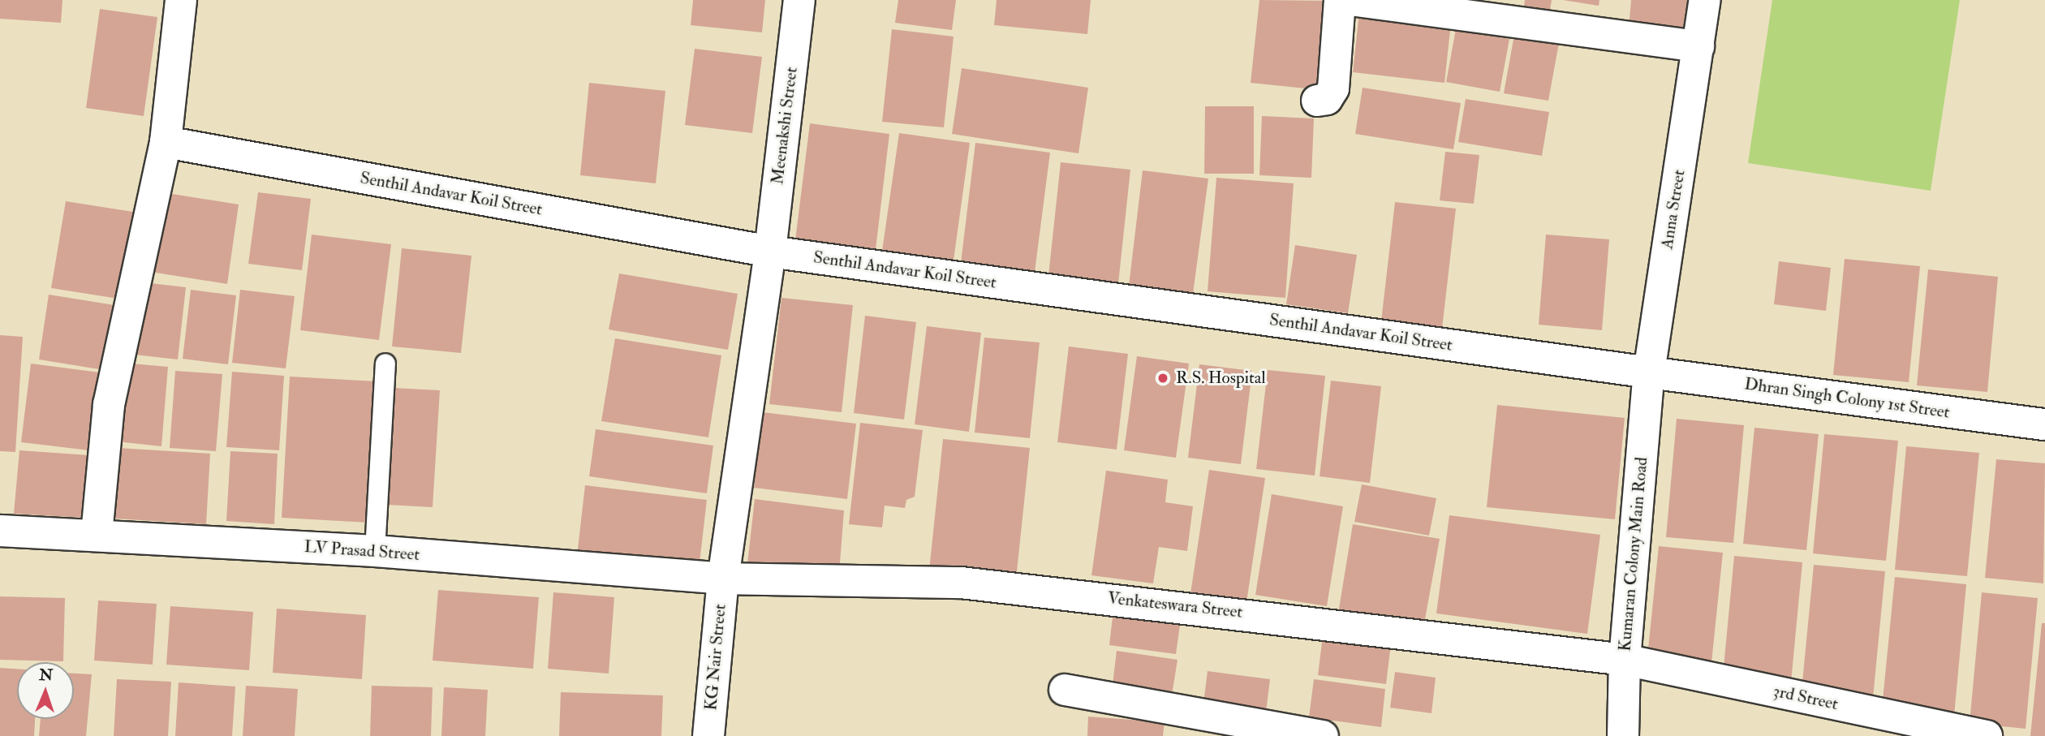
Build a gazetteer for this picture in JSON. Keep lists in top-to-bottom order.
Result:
{
  "streets": {
    "street": [
      "Meenakshi Street",
      "Senthil Andavar Koil Street",
      "Anna Street",
      "Dhran Singh Colony 1st Street",
      "LV Prasad Street",
      "Kumaran Colony Main Road",
      "Venkateswara Street",
      "KG Nair Street",
      "3rd Street"
    ]
  },
  "crossings": [
    ["Meenakshi Street", "Senthil Andavar Koil Street"],
    ["Meenakshi Street", "LV Prasad Street"],
    ["Meenakshi Street", "Venkateswara Street"],
    ["Meenakshi Street", "KG Nair Street"],
    ["Senthil Andavar Koil Street", "Anna Street"],
    ["Senthil Andavar Koil Street", "Dhran Singh Colony 1st Street"],
    ["Senthil Andavar Koil Street", "Kumaran Colony Main Road"],
    ["Anna Street", "Dhran Singh Colony 1st Street"],
    ["Anna Street", "Kumaran Colony Main Road"],
    ["Dhran Singh Colony 1st Street", "Kumaran Colony Main Road"],
    ["LV Prasad Street", "Venkateswara Street"],
    ["LV Prasad Street", "KG Nair Street"],
    ["Kumaran Colony Main Road", "Venkateswara Street"],
    ["Kumaran Colony Main Road", "3rd Street"],
    ["Venkateswara Street", "KG Nair Street"],
    ["Venkateswara Street", "3rd Street"]
  ],
  "places": ["R.S. Hospital"],
  "north": "top"
}
